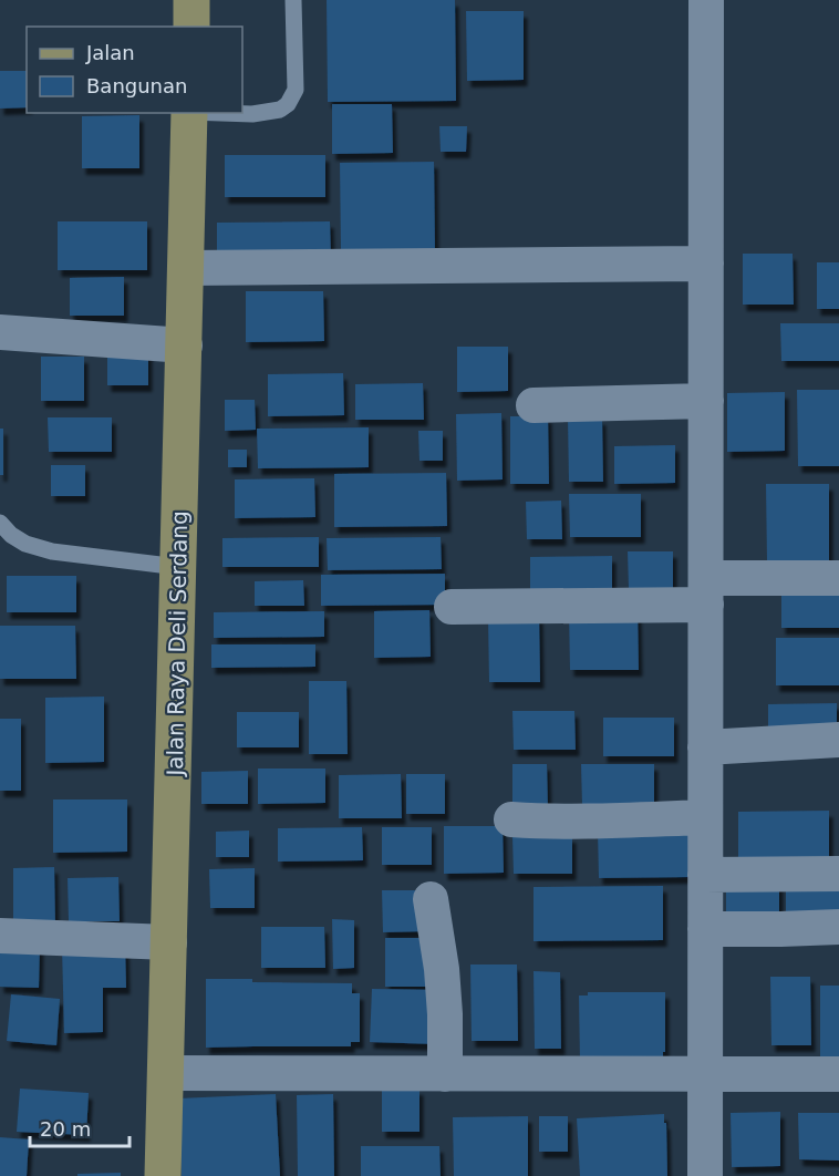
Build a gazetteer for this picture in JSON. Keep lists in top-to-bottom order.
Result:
{
  "streets": {
    "main road": ["Jalan Raya Deli Serdang"]
  },
  "legend": ["Jalan", "Bangunan"],
  "scale_bar": "20 m"
}
